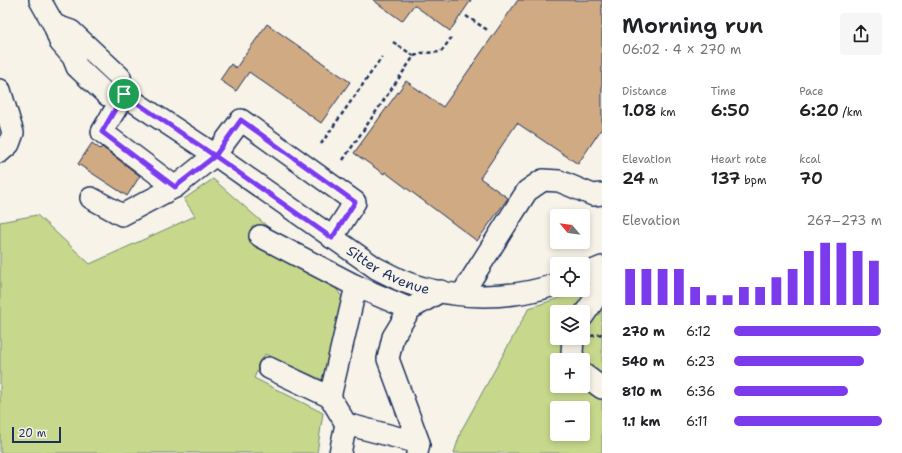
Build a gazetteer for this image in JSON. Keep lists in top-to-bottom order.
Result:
{
  "streets": {
    "street": ["Sitter Avenue"]
  },
  "scale_bar": "20 m",
  "north": "top left",
  "page": {
    "heading": ["Morning run", "06:02 · 4 × 270 m"],
    "stats": [
      ["Distance", "1.08 km"],
      ["Time", "6:50"],
      ["Pace", "6:20 /km"],
      ["Elevation", "24 m"],
      ["Heart rate", "137 bpm"],
      ["kcal", "70"]
    ],
    "chart": ["Elevation", "267–273 m"],
    "map_buttons": ["+", "−"],
    "list": [
      {
        "name": "270 m",
        "note": "6:12"
      },
      {
        "name": "540 m",
        "note": "6:23"
      },
      {
        "name": "810 m",
        "note": "6:36"
      },
      {
        "name": "1.1 km",
        "note": "6:11"
      }
    ],
    "scale": "20 m"
  }
}
